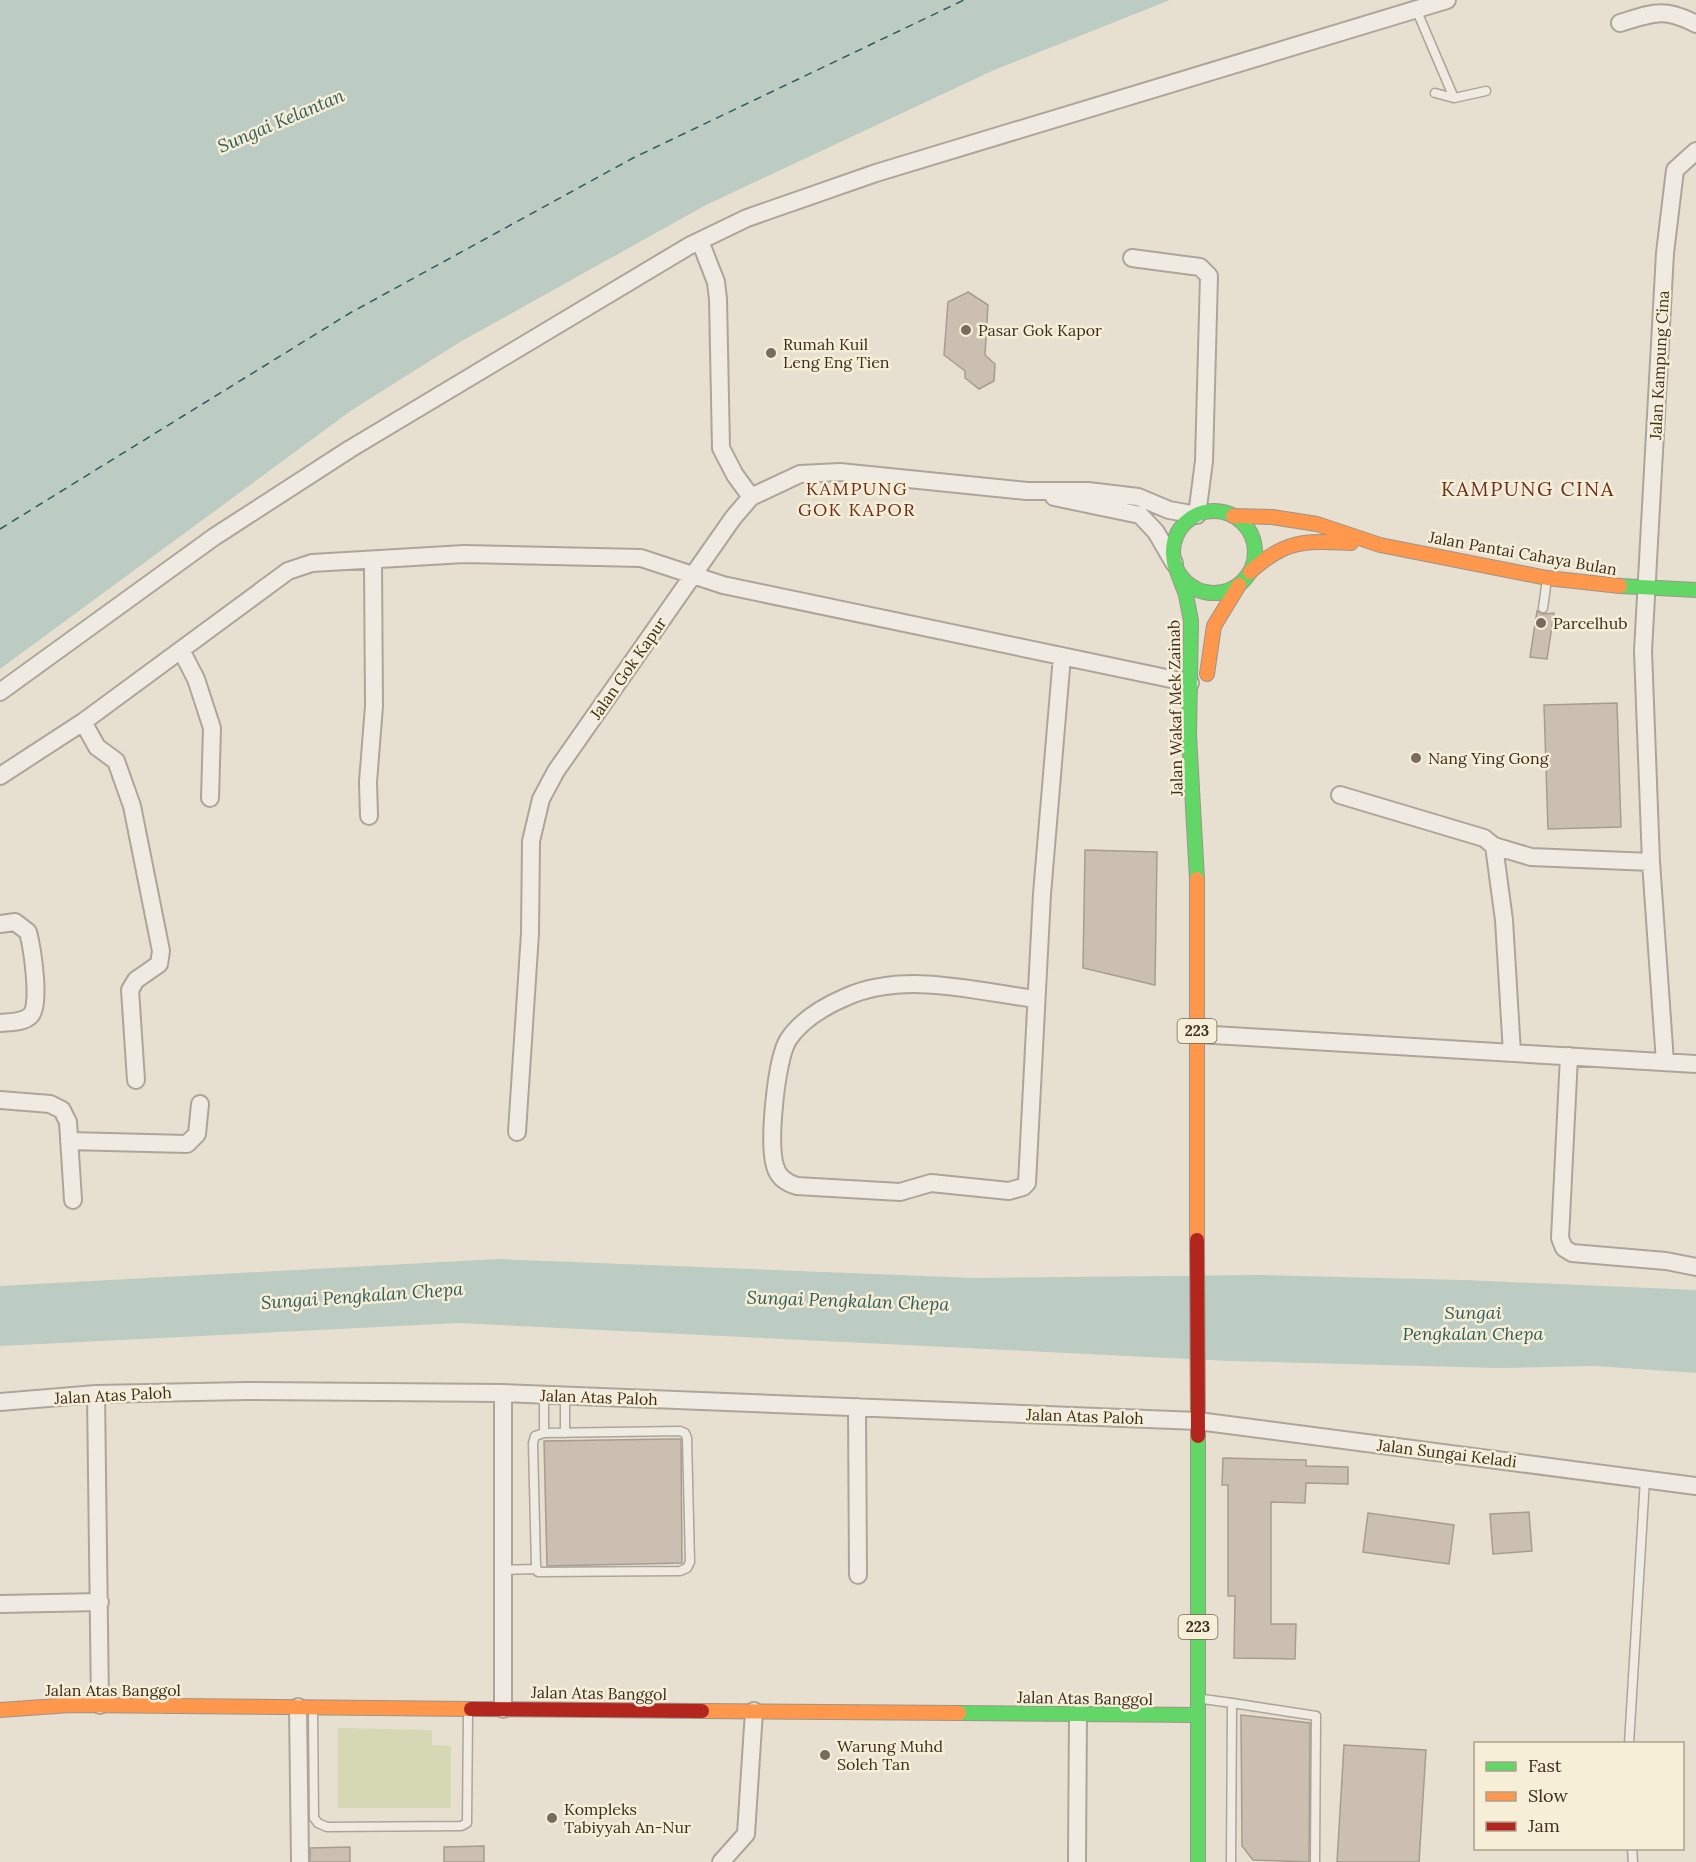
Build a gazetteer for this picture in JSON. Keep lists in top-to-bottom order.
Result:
{
  "streets": {
    "main road": [
      "Jalan Pantai Cahaya Bulan",
      "Jalan Wakaf Mek Zainab",
      "223",
      "Jalan Atas Banggol"
    ],
    "street": [
      "Jalan Kampung Cina",
      "Jalan Gok Kapur",
      "Jalan Atas Paloh",
      "Jalan Sungai Keladi"
    ]
  },
  "crossings": [
    ["Jalan Kampung Cina", "Jalan Pantai Cahaya Bulan"],
    ["Jalan Pantai Cahaya Bulan", "Jalan Gok Kapur"],
    ["Jalan Pantai Cahaya Bulan", "Jalan Wakaf Mek Zainab"],
    ["Jalan Pantai Cahaya Bulan", "223"],
    ["Jalan Gok Kapur", "Jalan Wakaf Mek Zainab"],
    ["Jalan Gok Kapur", "223"],
    ["Jalan Wakaf Mek Zainab", "223"],
    ["Jalan Wakaf Mek Zainab", "Jalan Atas Paloh"],
    ["Jalan Wakaf Mek Zainab", "Jalan Sungai Keladi"],
    ["223", "Jalan Atas Paloh"],
    ["223", "Jalan Sungai Keladi"],
    ["223", "Jalan Atas Banggol"],
    ["Jalan Atas Paloh", "Jalan Sungai Keladi"]
  ],
  "districts": ["KAMPUNG GOK KAPOR", "KAMPUNG CINA"],
  "water": ["Sungai Kelantan", "Sungai Pengkalan Chepa"],
  "places": [
    "Pasar Gok Kapor",
    "Rumah Kuil Leng Eng Tien",
    "Parcelhub",
    "Nang Ying Gong",
    "Warung Muhd Soleh Tan",
    "Kompleks Tabiyyah An-Nur"
  ],
  "legend": ["Fast", "Slow", "Jam"]
}
